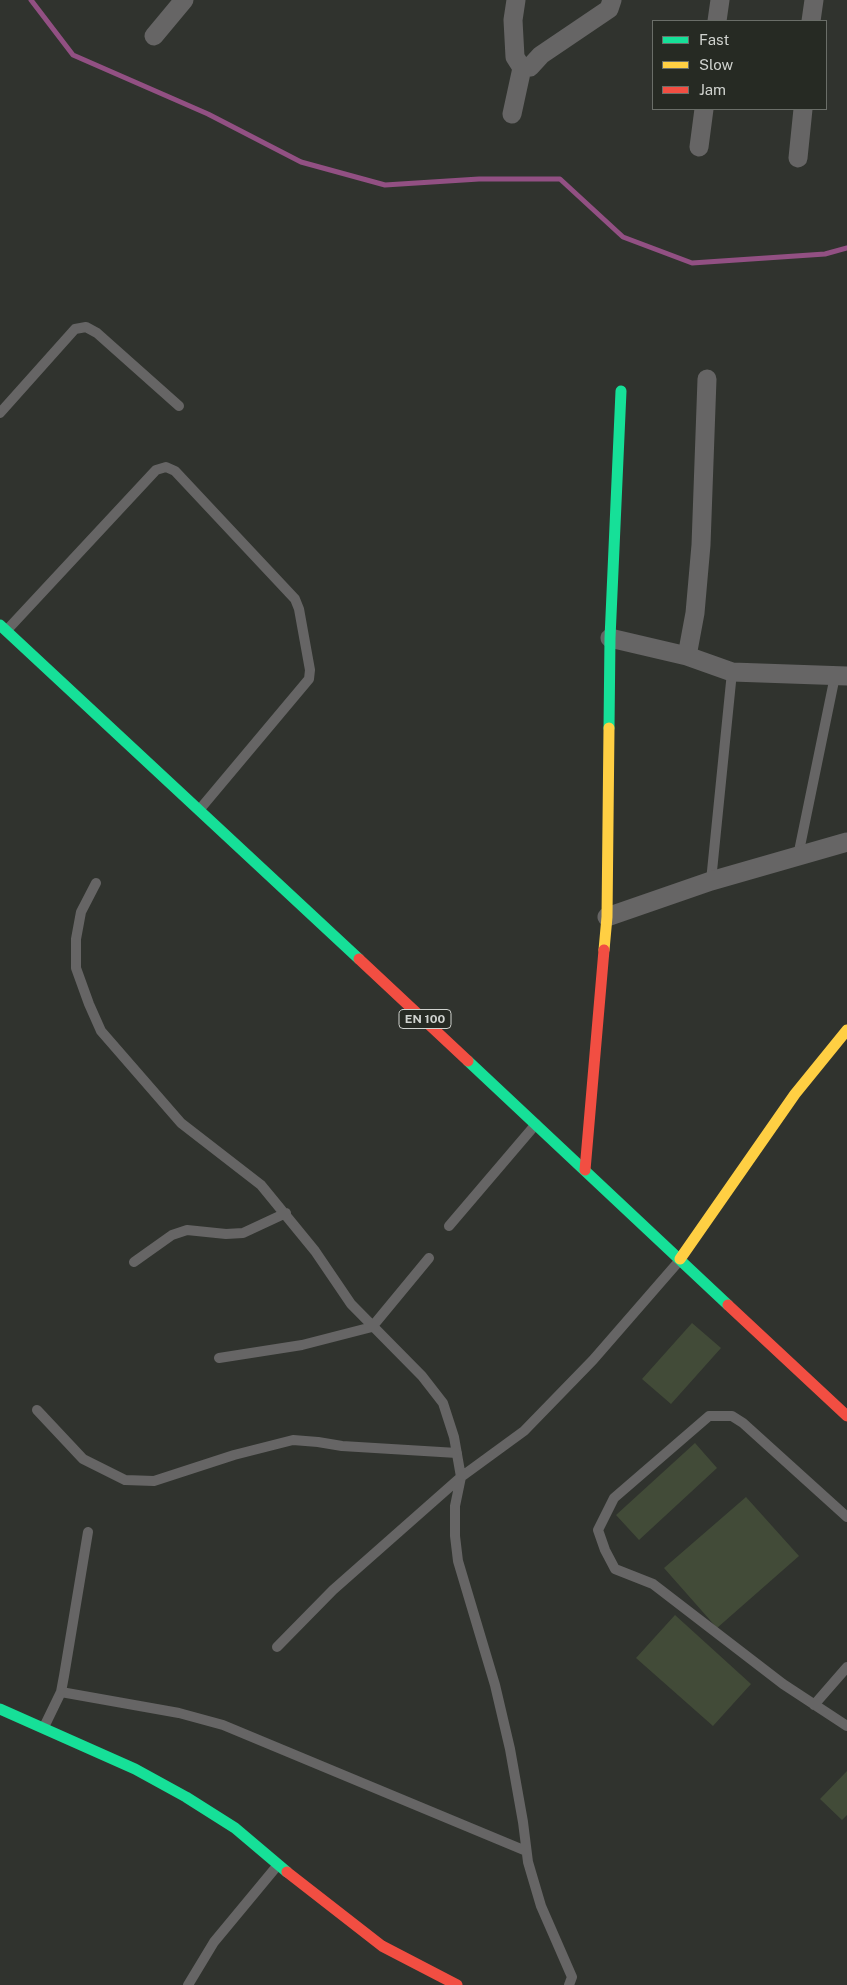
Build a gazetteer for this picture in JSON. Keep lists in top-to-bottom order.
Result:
{
  "streets": {
    "street": ["EN 100"]
  },
  "legend": ["Fast", "Slow", "Jam"]
}
